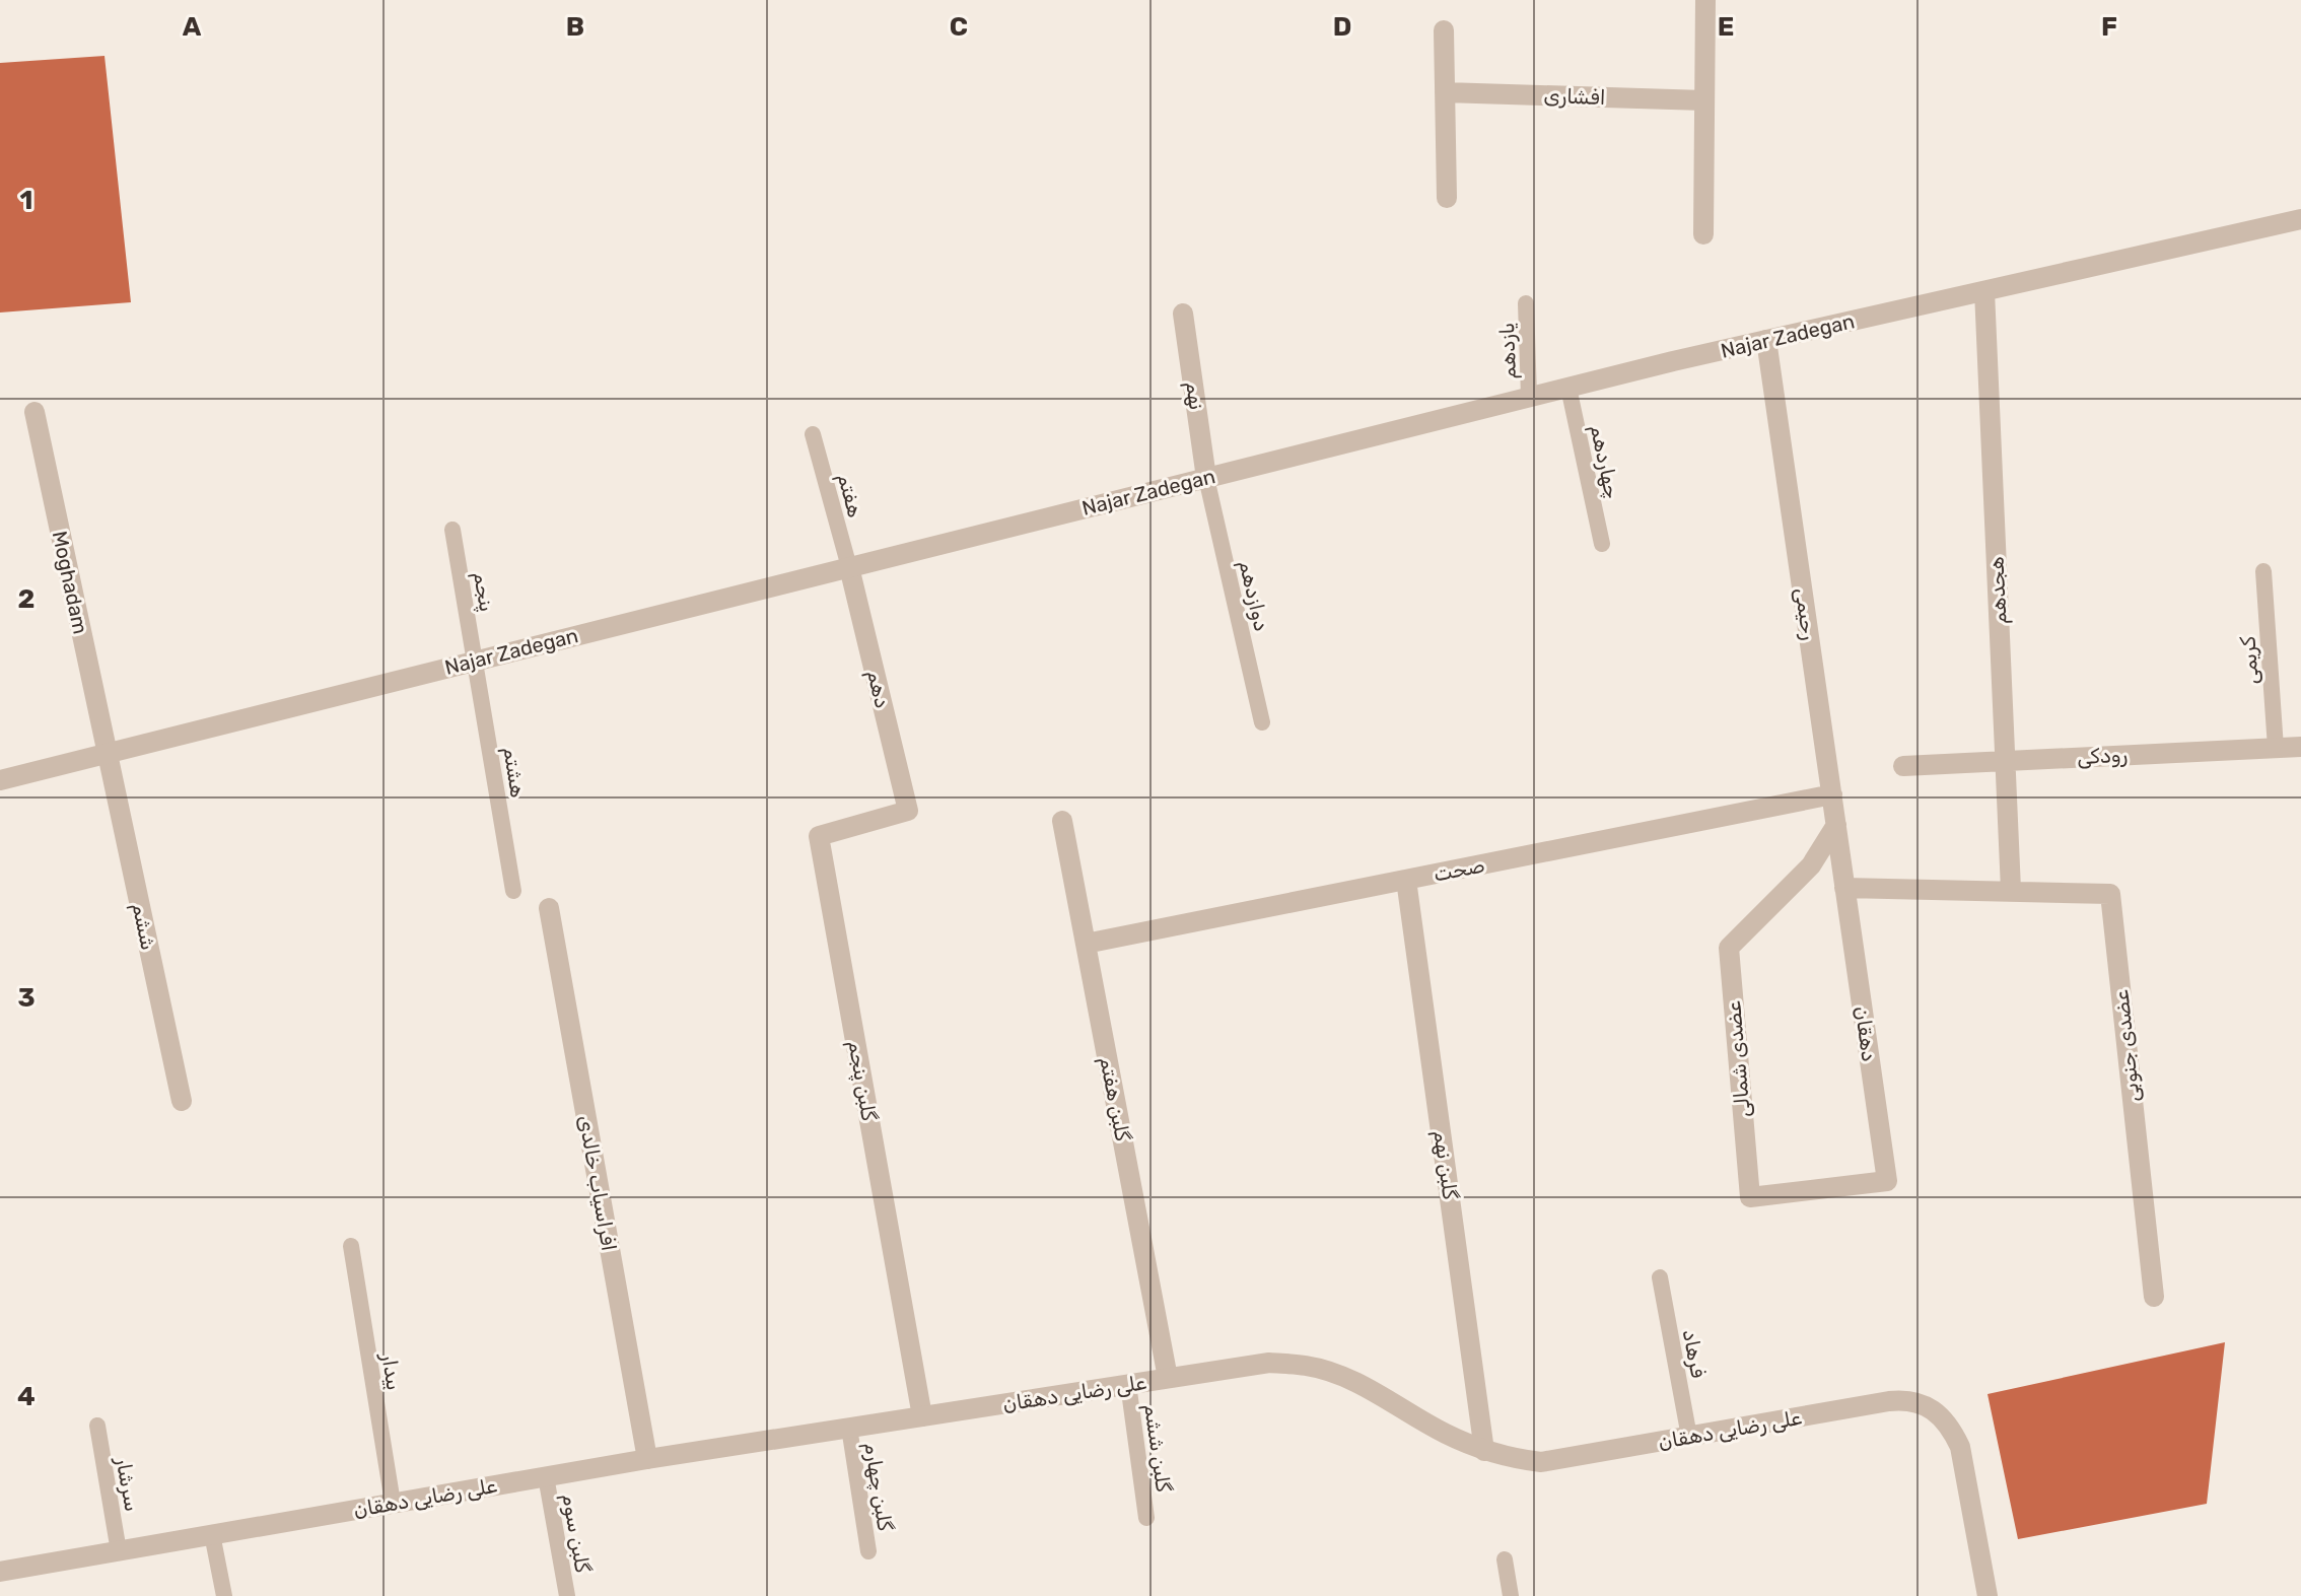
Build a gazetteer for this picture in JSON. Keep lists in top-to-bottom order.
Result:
{
  "streets": {
    "street": [
      "افشاری",
      "Najar Zadegan",
      "نهم",
      "Moghadam",
      "هجدهم",
      "رحیمی",
      "دهم",
      "رودکی",
      "صحت",
      "ششم",
      "دهقان",
      "عضدی جنوبی",
      "عضدی شمالی",
      "گلبن پنجم",
      "گلبن هفتم",
      "گلبن نهم",
      "افراسیاب خالدی",
      "علی رضایی دهقان"
    ],
    "lane": [
      "یازدهم",
      "چهاردهم",
      "هفتم",
      "پنجم",
      "دوازدهم",
      "کریمی",
      "هشتم",
      "فرهاد",
      "بیدار",
      "گلبن ششم",
      "سرشار",
      "گلبن چهارم",
      "گلبن سوم"
    ]
  },
  "crossings": [
    ["Najar Zadegan", "یازدهم"],
    ["Najar Zadegan", "نهم"],
    ["Najar Zadegan", "چهاردهم"],
    ["Najar Zadegan", "هفتم"],
    ["Najar Zadegan", "Moghadam"],
    ["Najar Zadegan", "هجدهم"],
    ["Najar Zadegan", "پنجم"],
    ["Najar Zadegan", "دوازدهم"],
    ["Najar Zadegan", "رحیمی"],
    ["Najar Zadegan", "دهم"],
    ["Najar Zadegan", "هشتم"],
    ["Najar Zadegan", "ششم"],
    ["نهم", "دوازدهم"],
    ["هفتم", "دهم"],
    ["Moghadam", "ششم"],
    ["هجدهم", "رودکی"],
    ["هجدهم", "عضدی جنوبی"],
    ["پنجم", "هشتم"],
    ["رحیمی", "صحت"],
    ["رحیمی", "دهقان"],
    ["رحیمی", "عضدی شمالی"],
    ["کریمی", "رودکی"],
    ["دهم", "گلبن پنجم"],
    ["صحت", "گلبن هفتم"],
    ["صحت", "گلبن نهم"],
    ["دهقان", "عضدی شمالی"],
    ["گلبن پنجم", "علی رضایی دهقان"],
    ["گلبن هفتم", "علی رضایی دهقان"],
    ["گلبن نهم", "علی رضایی دهقان"],
    ["افراسیاب خالدی", "علی رضایی دهقان"],
    ["فرهاد", "علی رضایی دهقان"],
    ["بیدار", "علی رضایی دهقان"],
    ["علی رضایی دهقان", "گلبن ششم"],
    ["علی رضایی دهقان", "سرشار"],
    ["علی رضایی دهقان", "گلبن چهارم"],
    ["علی رضایی دهقان", "گلبن سوم"]
  ],
  "grid": {
    "columns": [
      "A",
      "B",
      "C",
      "D",
      "E",
      "F"
    ],
    "rows": [
      "1",
      "2",
      "3",
      "4"
    ]
  }
}
